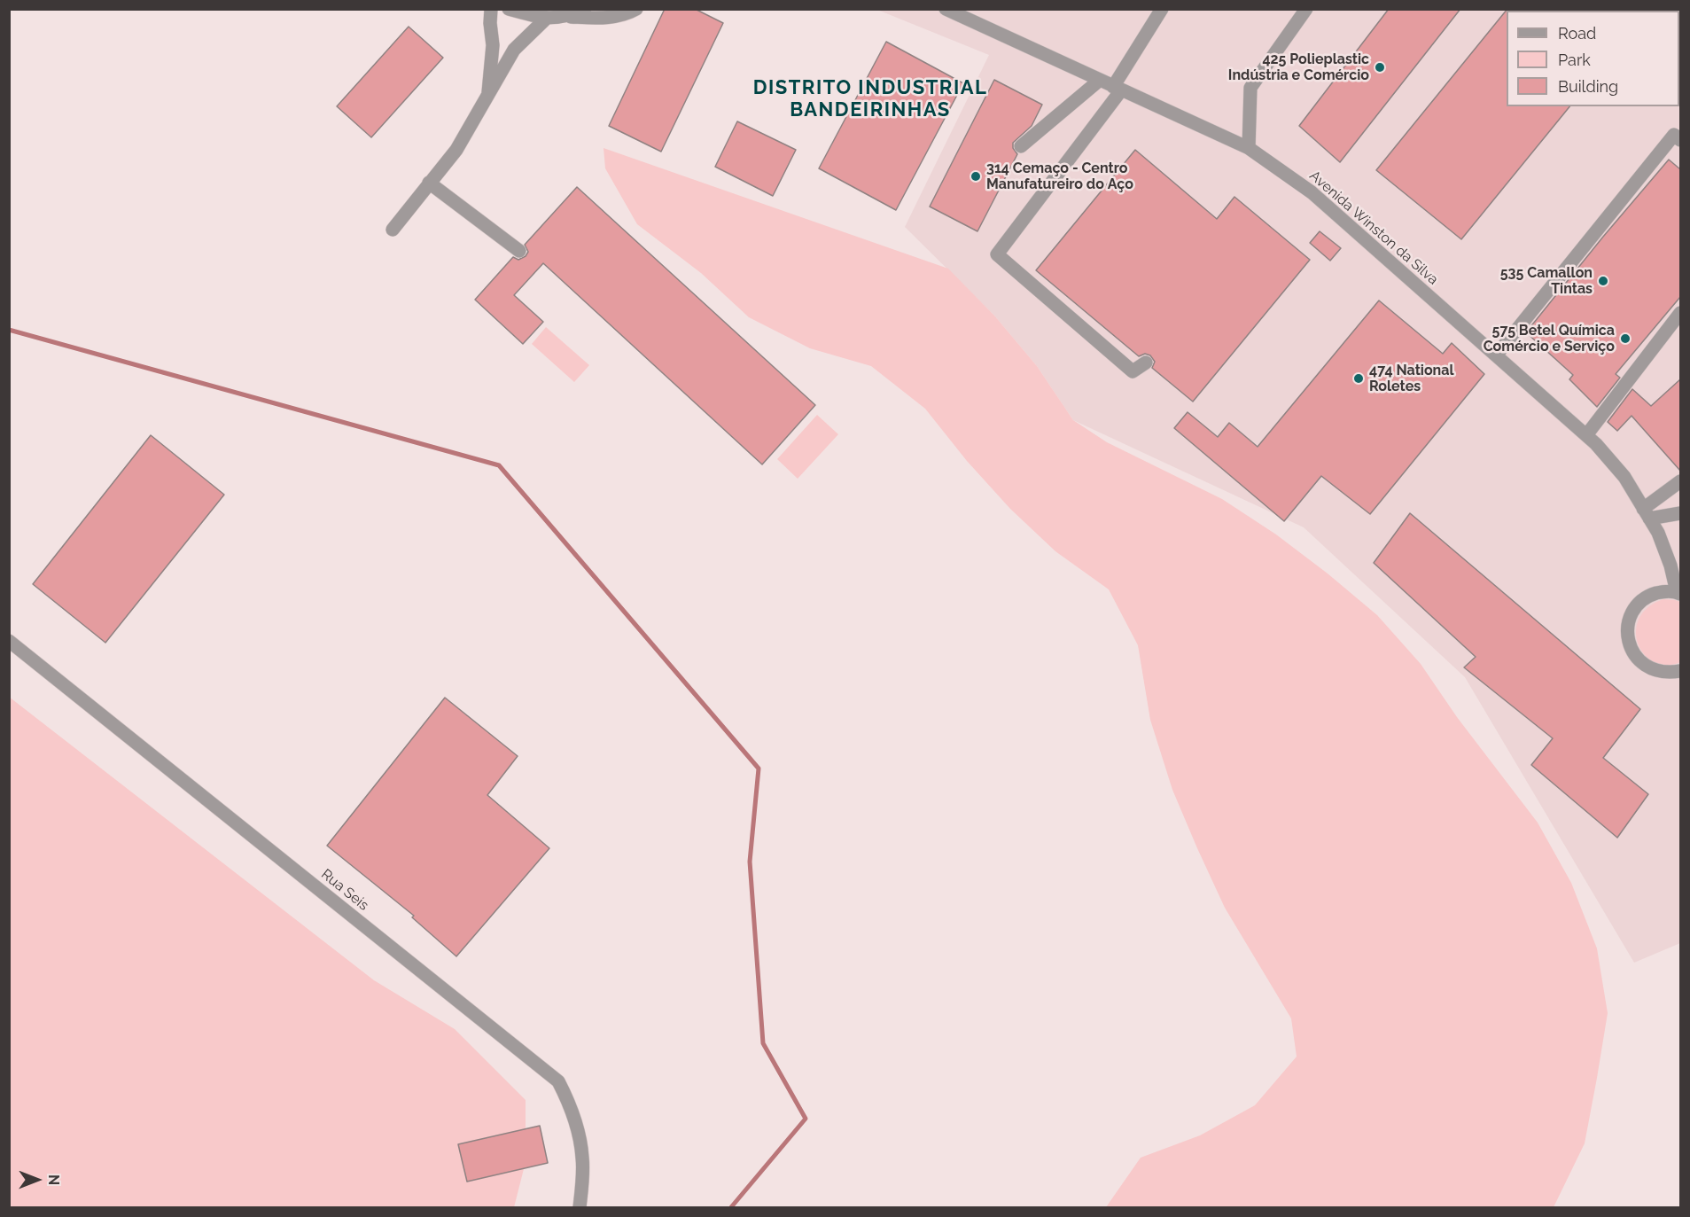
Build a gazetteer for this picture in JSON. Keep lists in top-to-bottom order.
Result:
{
  "streets": {
    "street": ["Avenida Winston da Silva", "Rua Seis"]
  },
  "districts": ["DISTRITO INDUSTRIAL BANDEIRINHAS"],
  "places": [
    "425 Polieplastic Indústria e Comércio",
    "314 Cemaço - Centro Manufatureiro do Aço",
    "535 Camallon Tintas",
    "575 Betel Química Comércio e Serviço",
    "474 National Roletes"
  ],
  "legend": ["Road", "Park", "Building"],
  "north": "right"
}
